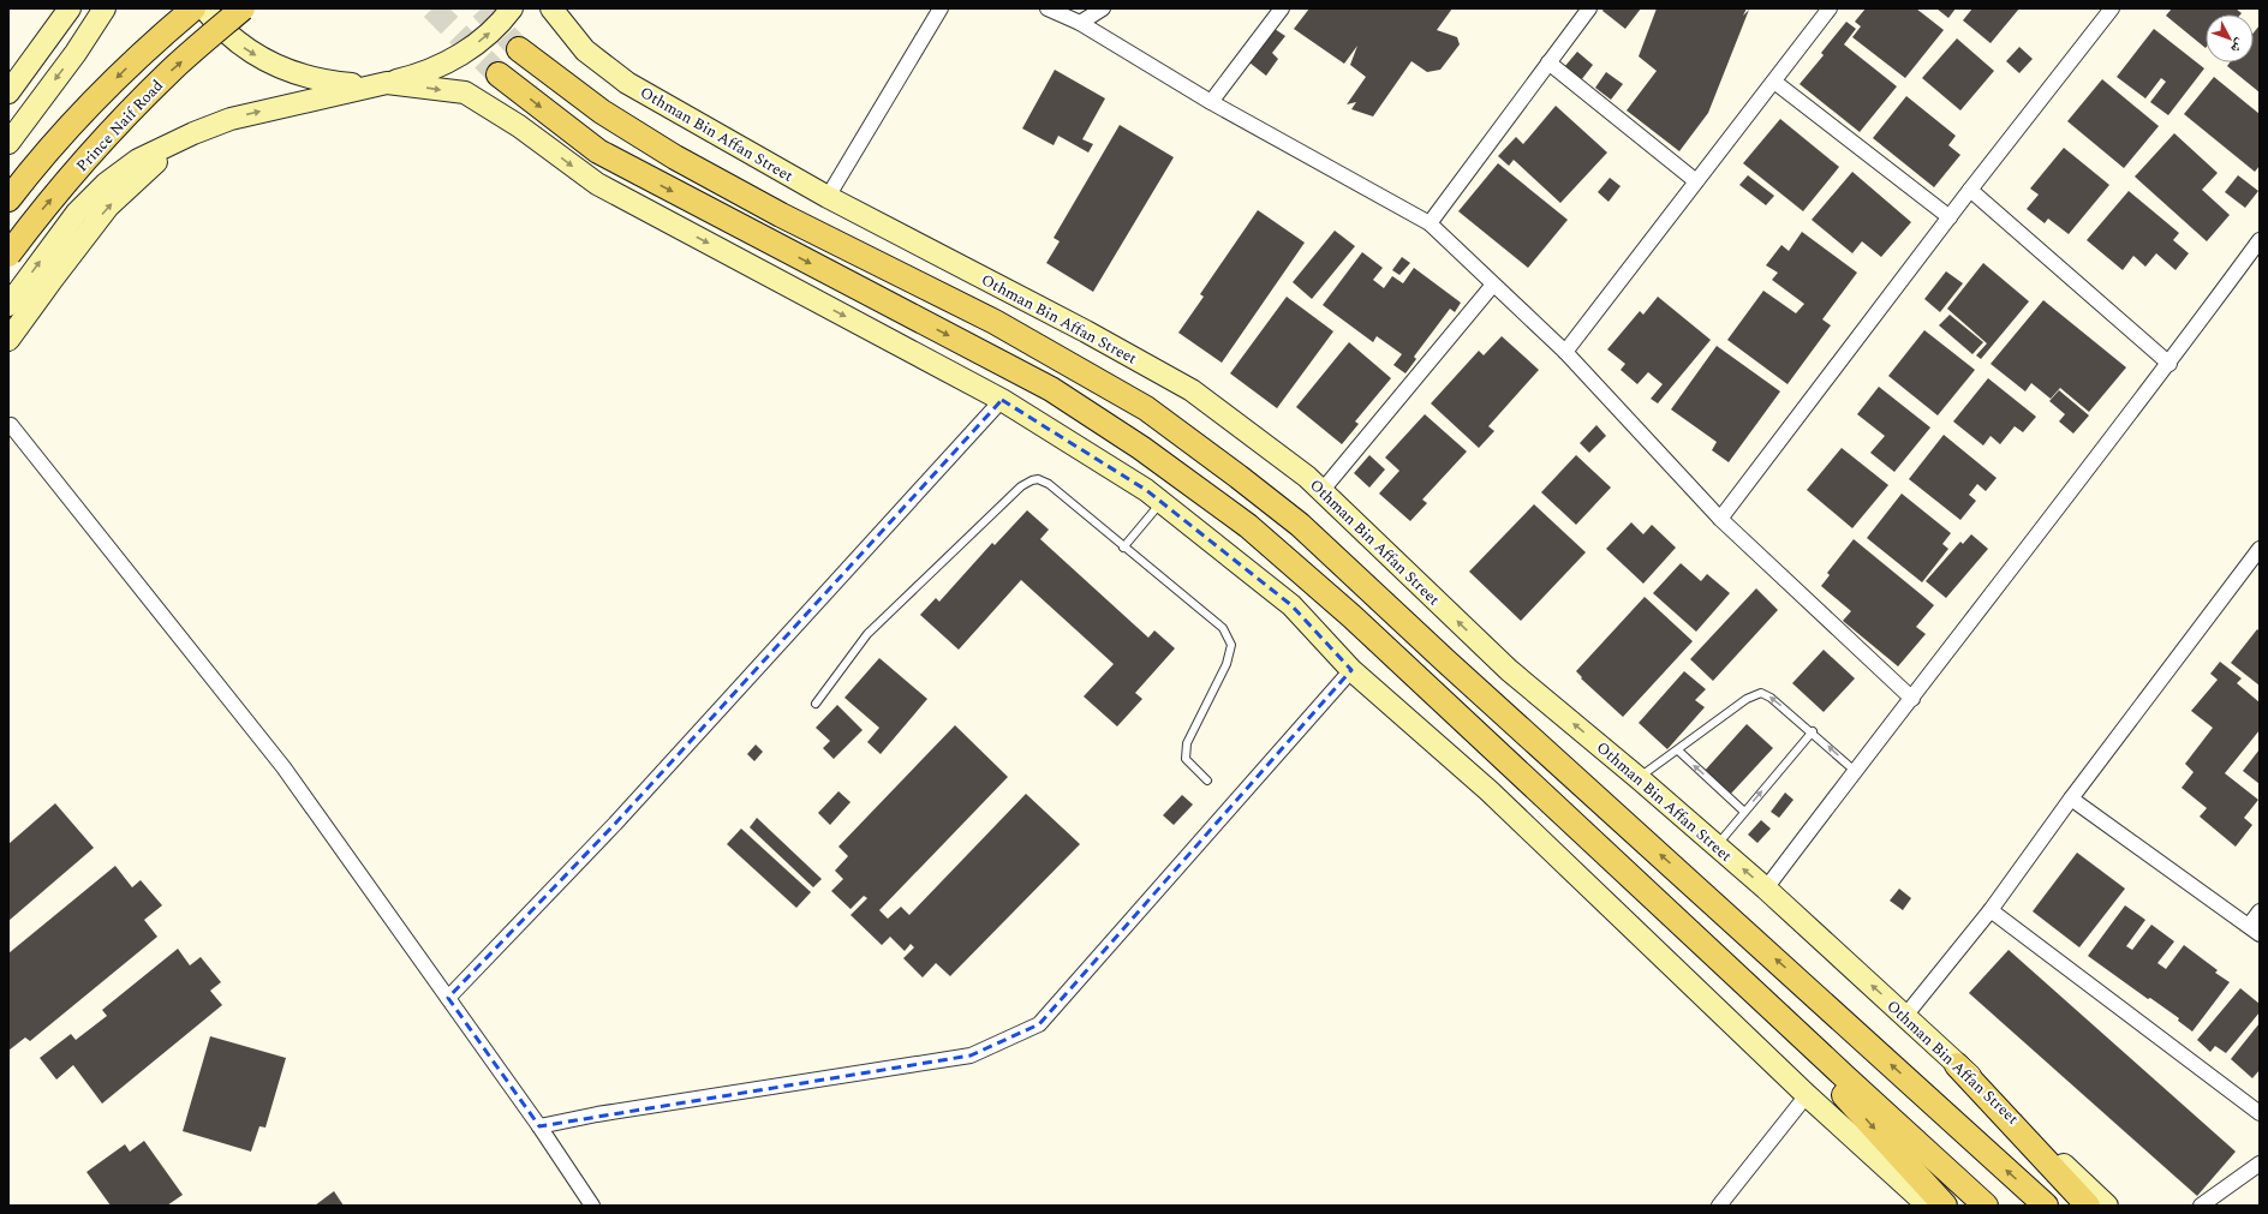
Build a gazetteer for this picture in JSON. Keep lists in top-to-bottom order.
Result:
{
  "streets": {
    "main road": ["Prince Naif Road", "Othman Bin Affan Street"]
  },
  "north": "bottom right"
}
